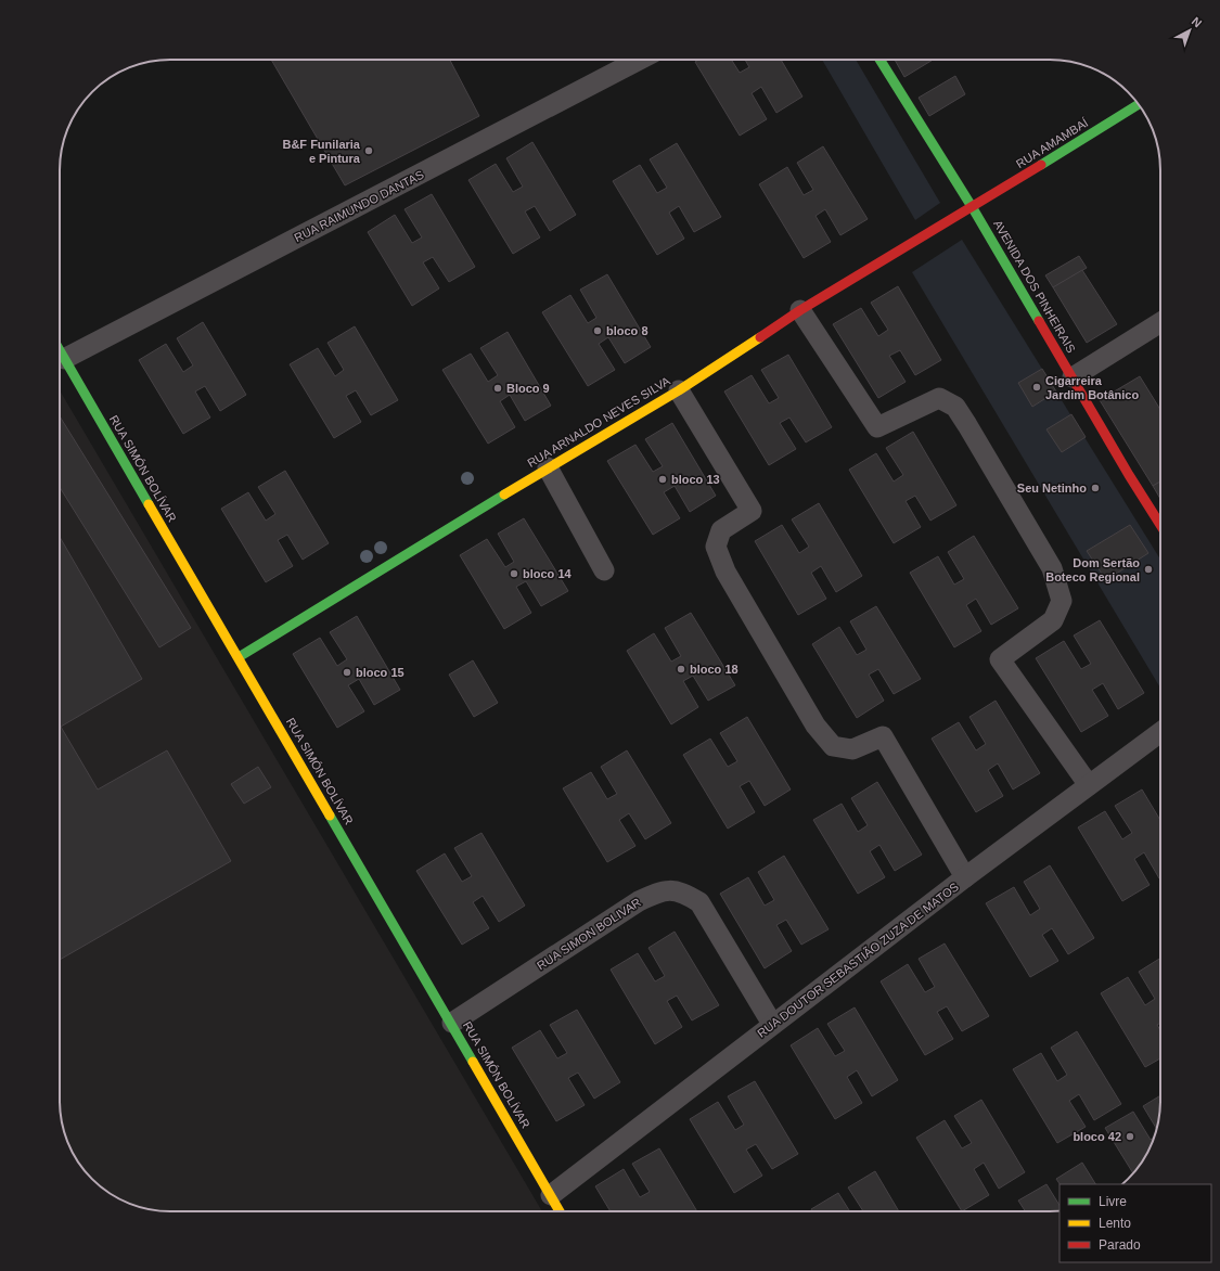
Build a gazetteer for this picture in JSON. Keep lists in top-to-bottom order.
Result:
{
  "streets": {
    "street": [
      "RUA AMAMBAÍ",
      "RUA RAIMUNDO DANTAS",
      "AVENIDA DOS PINHEIRAIS",
      "RUA ARNALDO NEVES SILVA",
      "RUA SIMÓN BOLÍVAR",
      "RUA SIMON BOLIVAR",
      "RUA DOUTOR SEBASTIÃO ZUZA DE MATOS"
    ]
  },
  "crossings": [
    ["RUA AMAMBAÍ", "AVENIDA DOS PINHEIRAIS"],
    ["RUA AMAMBAÍ", "RUA ARNALDO NEVES SILVA"],
    ["RUA RAIMUNDO DANTAS", "RUA SIMÓN BOLÍVAR"],
    ["AVENIDA DOS PINHEIRAIS", "RUA ARNALDO NEVES SILVA"],
    ["RUA ARNALDO NEVES SILVA", "RUA SIMÓN BOLÍVAR"],
    ["RUA SIMÓN BOLÍVAR", "RUA SIMON BOLIVAR"],
    ["RUA SIMÓN BOLÍVAR", "RUA DOUTOR SEBASTIÃO ZUZA DE MATOS"],
    ["RUA SIMON BOLIVAR", "RUA DOUTOR SEBASTIÃO ZUZA DE MATOS"]
  ],
  "places": [
    "B&F Funilaria e Pintura",
    "bloco 8",
    "Cigarreira Jardim Botânico",
    "Bloco 9",
    "bloco 13",
    "Seu Netinho",
    "Dom Sertão Boteco Regional",
    "bloco 14",
    "bloco 18",
    "bloco 15",
    "bloco 42"
  ],
  "legend": ["Livre", "Lento", "Parado"],
  "north": "top right"
}
